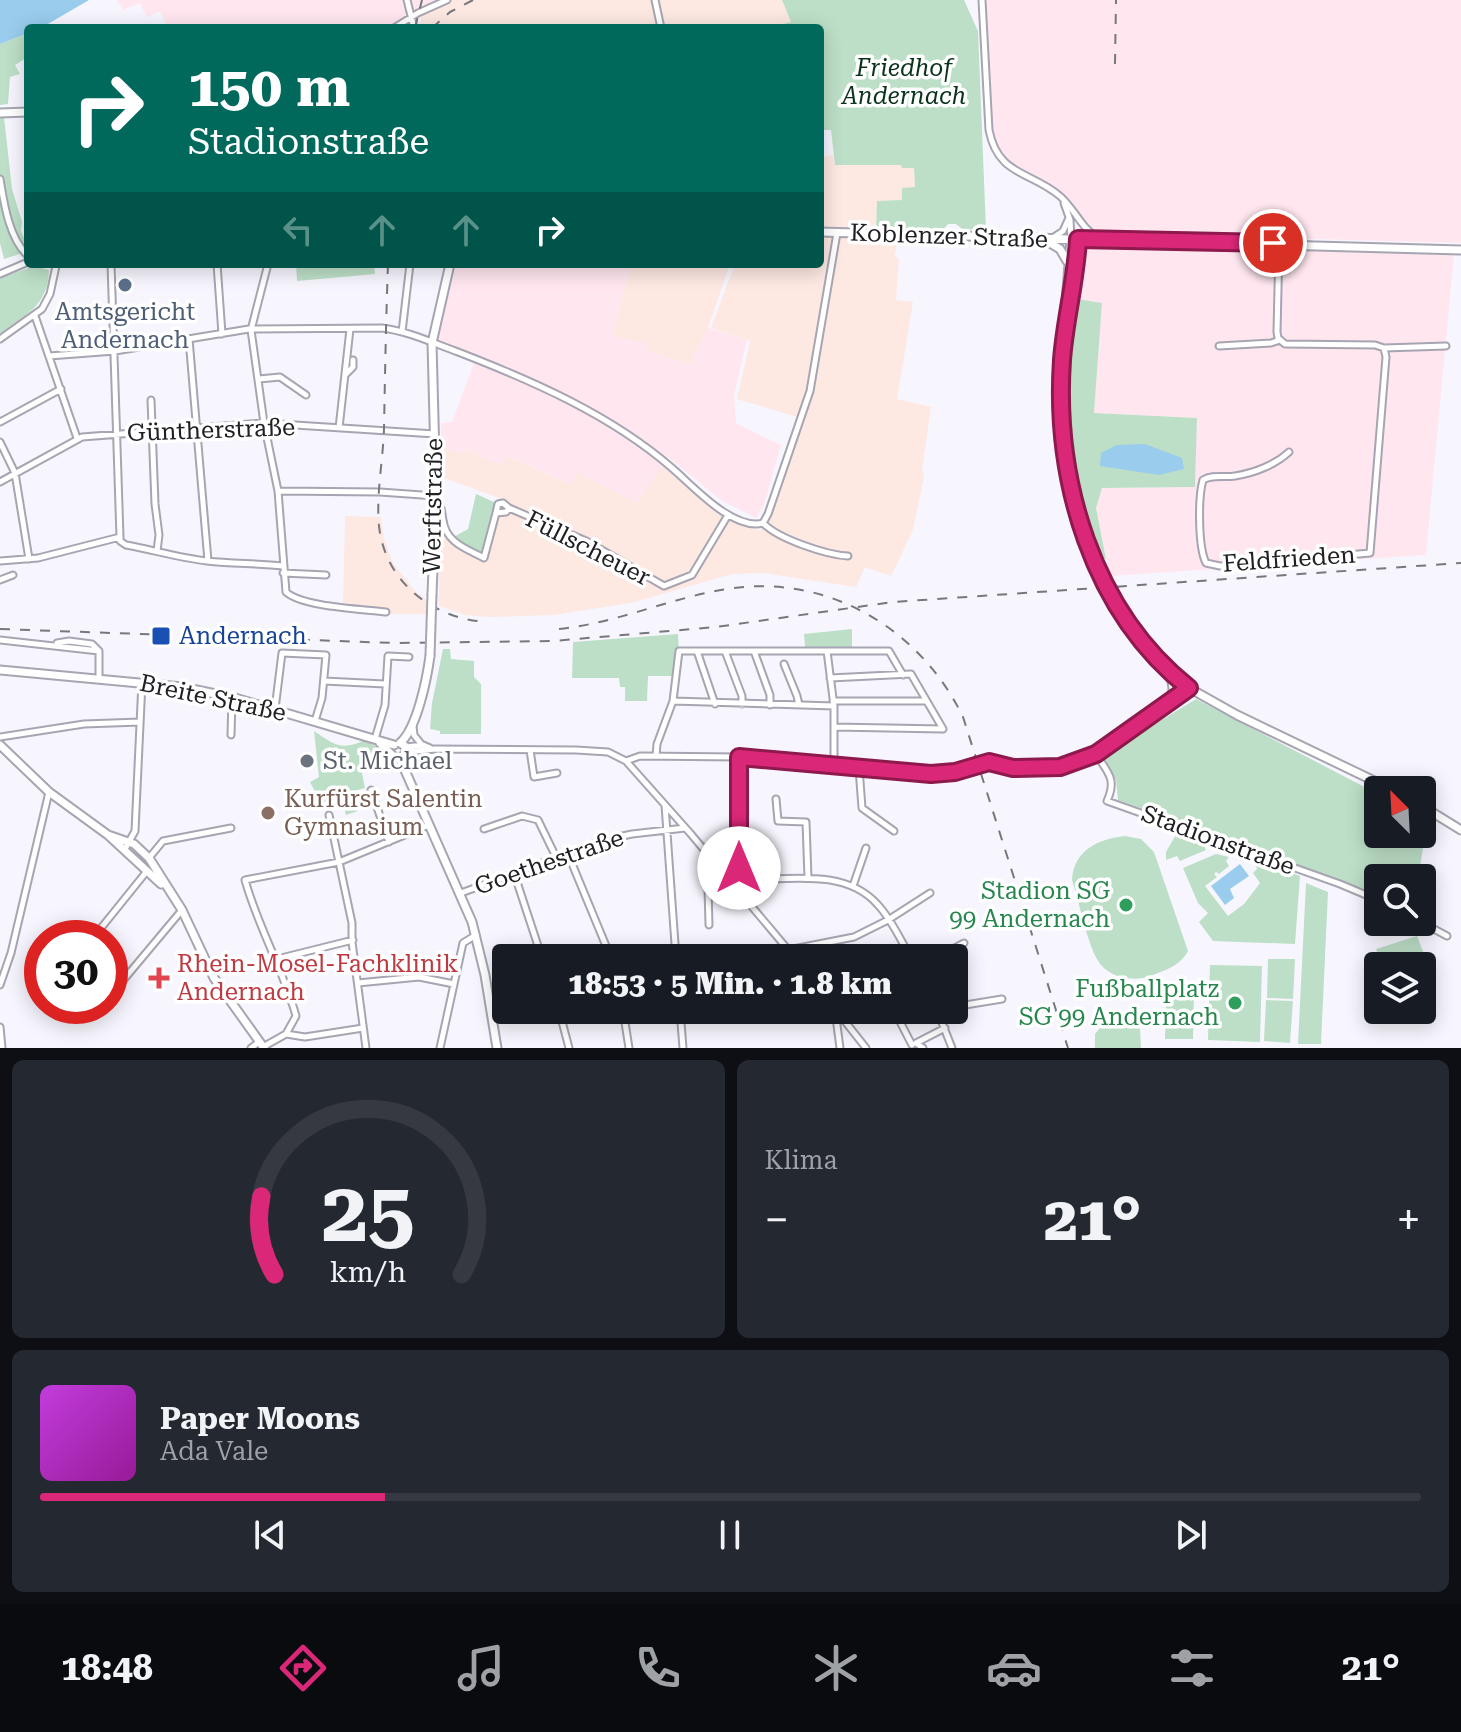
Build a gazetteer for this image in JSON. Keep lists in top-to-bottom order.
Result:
{
  "streets": {
    "street": [
      "Koblenzer Straße",
      "Güntherstraße",
      "Werftstraße",
      "Füllscheuer",
      "Feldfrieden",
      "Breite Straße",
      "Stadionstraße",
      "Goethestraße"
    ]
  },
  "crossings": [
    ["Güntherstraße", "Werftstraße"],
    ["Werftstraße", "Füllscheuer"],
    ["Werftstraße", "Breite Straße"]
  ],
  "parks": ["Friedhof Andernach"],
  "places": {
    "other": [
      "Amtsgericht Andernach",
      "St. Michael",
      "Kurfürst Salentin Gymnasium",
      "Stadion SG 99 Andernach",
      "Fußballplatz SG 99 Andernach"
    ],
    "transit": ["Andernach"],
    "health": ["Rhein-Mosel-Fachklinik Andernach"]
  },
  "north": "top left",
  "page": {
    "turn": ["150 m", "Stadionstraße"],
    "limit": "30",
    "trip": "18:53 · 5 Min. · 1.8 km",
    "tile": "Klima",
    "heat": ["−", "21°", "+"],
    "song": ["Paper Moons", "Ada Vale"],
    "tabs": ["18:48", "21°"],
    "gauge": ["25", "km/h"]
  }
}
